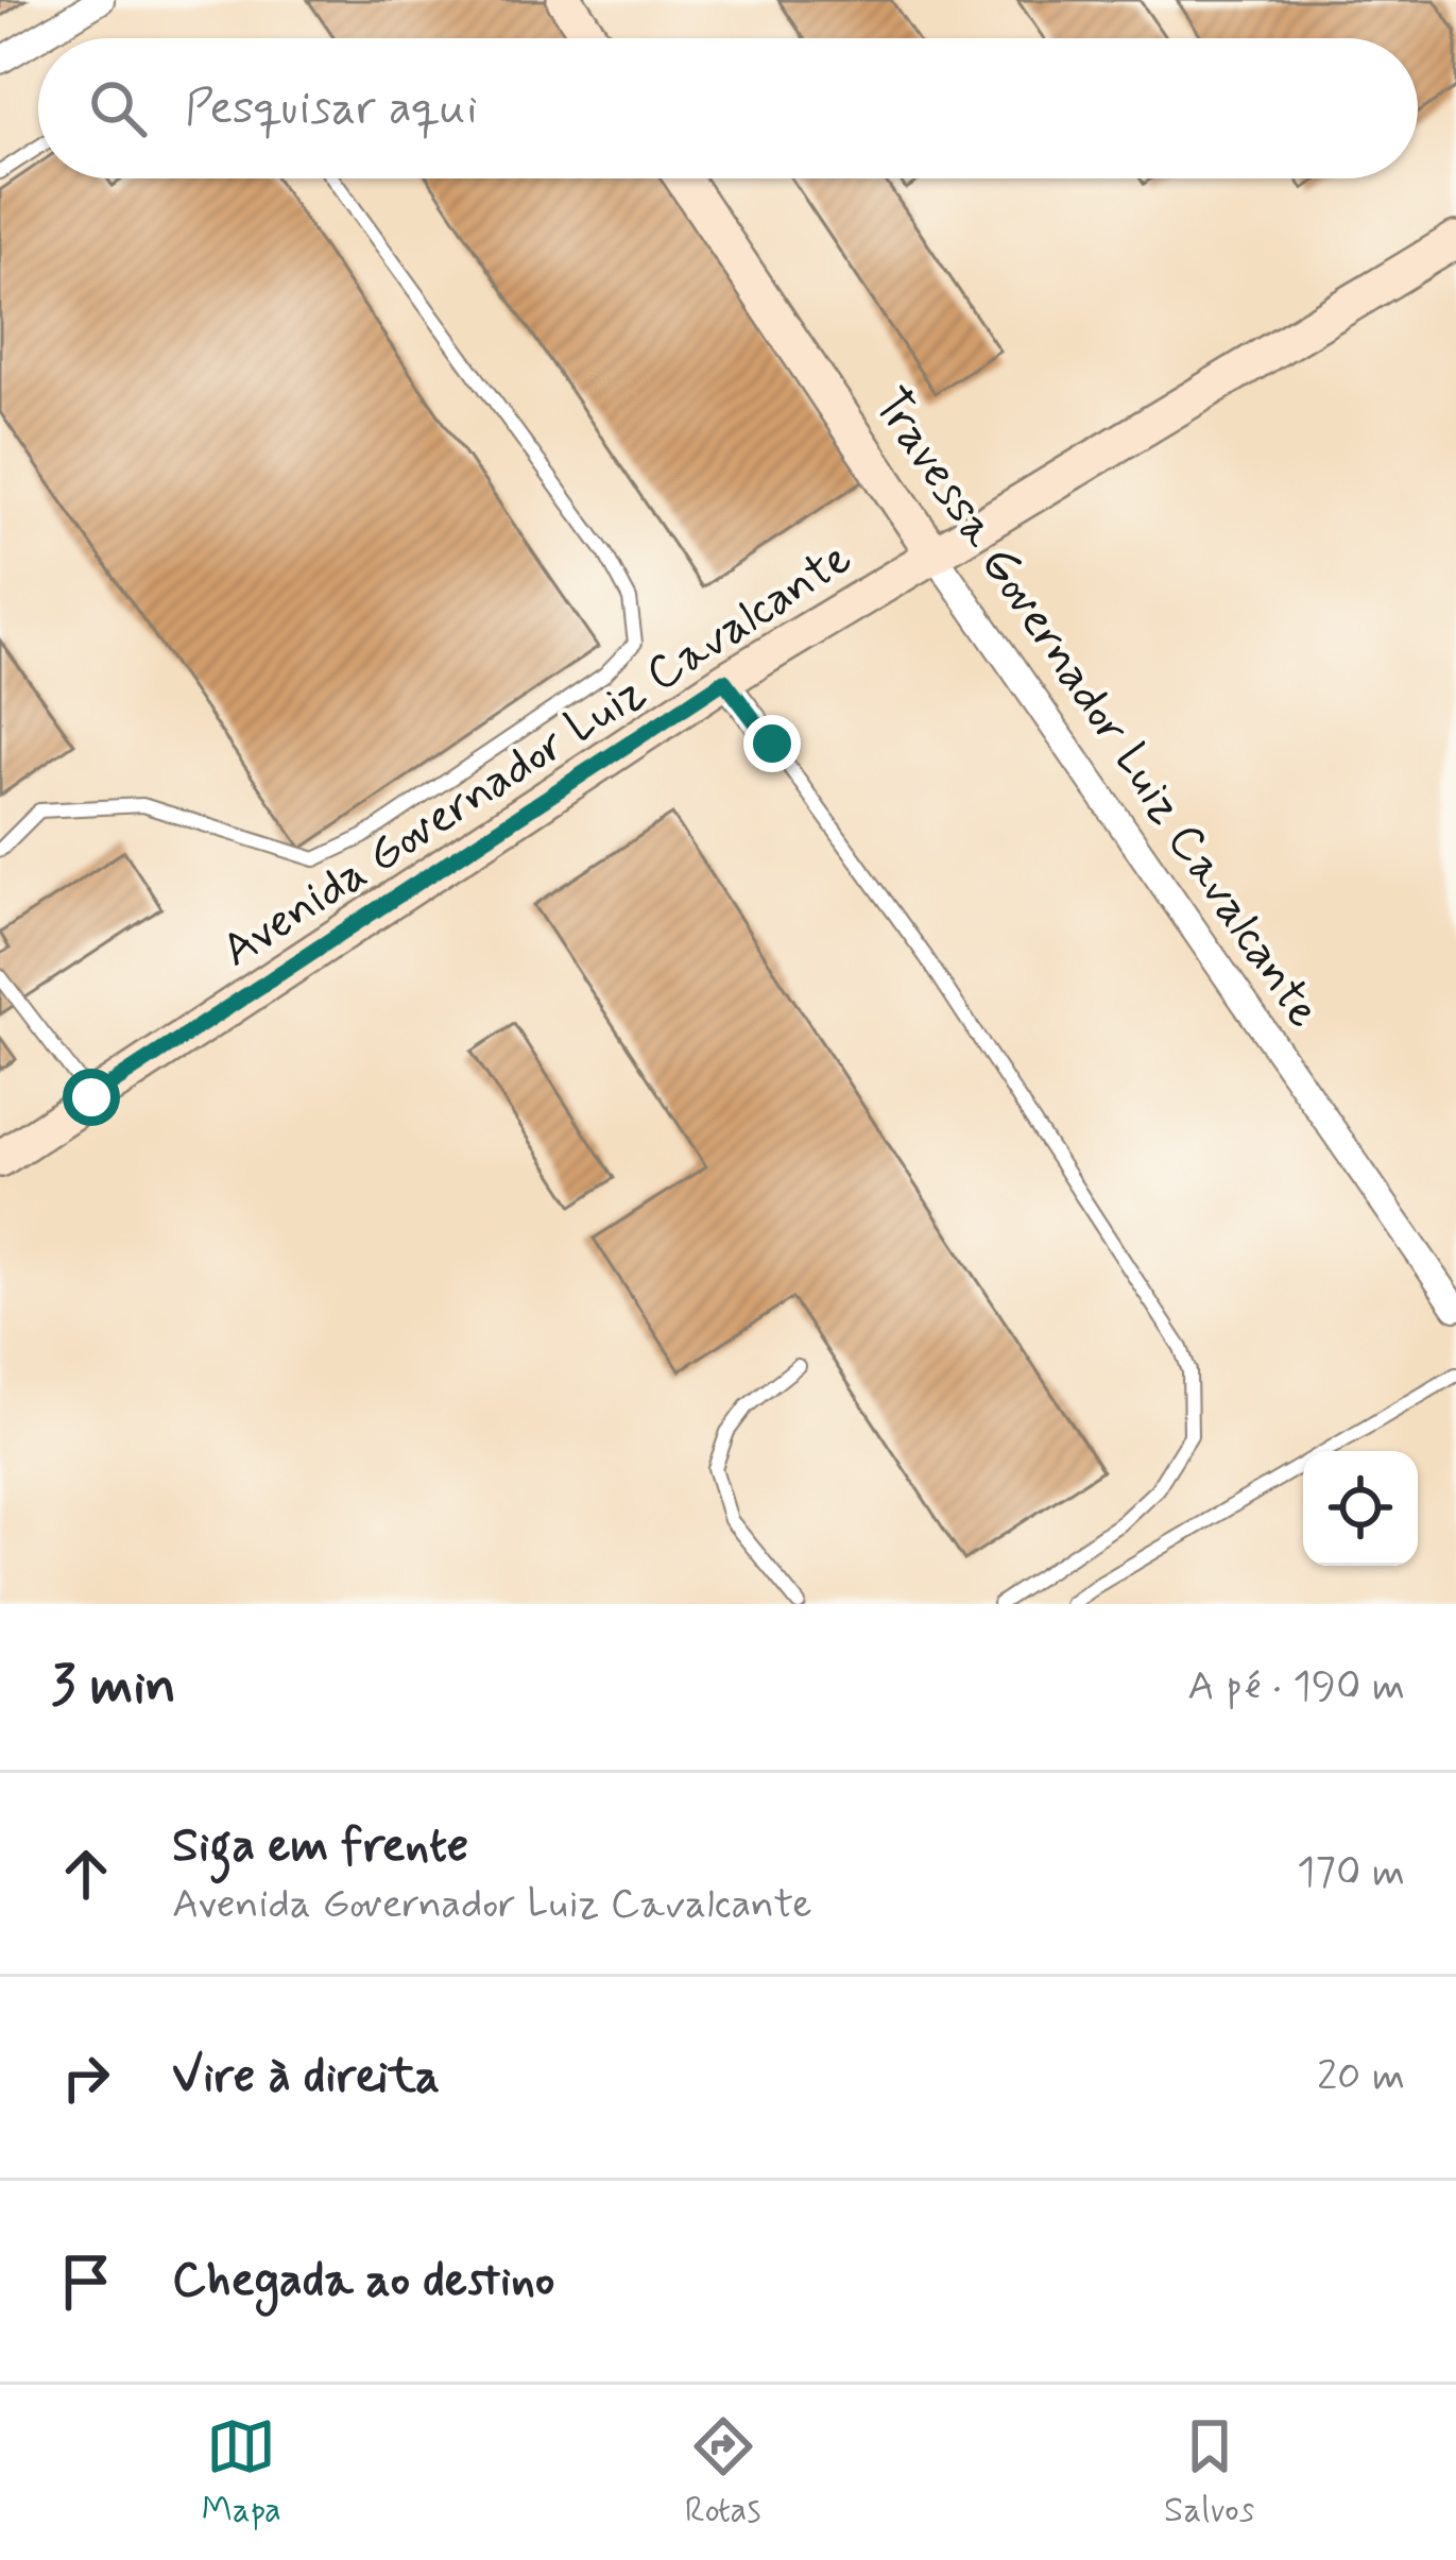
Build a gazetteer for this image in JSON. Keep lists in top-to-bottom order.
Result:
{
  "streets": {
    "street": ["Travessa Governador Luiz Cavalcante", "Avenida Governador Luiz Cavalcante"]
  },
  "crossings": [
    ["Travessa Governador Luiz Cavalcante", "Avenida Governador Luiz Cavalcante"]
  ],
  "page": {
    "search": "Pesquisar aqui",
    "heading": ["3 min", "A pé · 190 m"],
    "list": [
      ["Siga em frente", "Avenida Governador Luiz Cavalcante", "170 m"],
      ["Vire à direita", "20 m"],
      "Chegada ao destino"
    ],
    "nav": ["Mapa", "Rotas", "Salvos"]
  }
}
